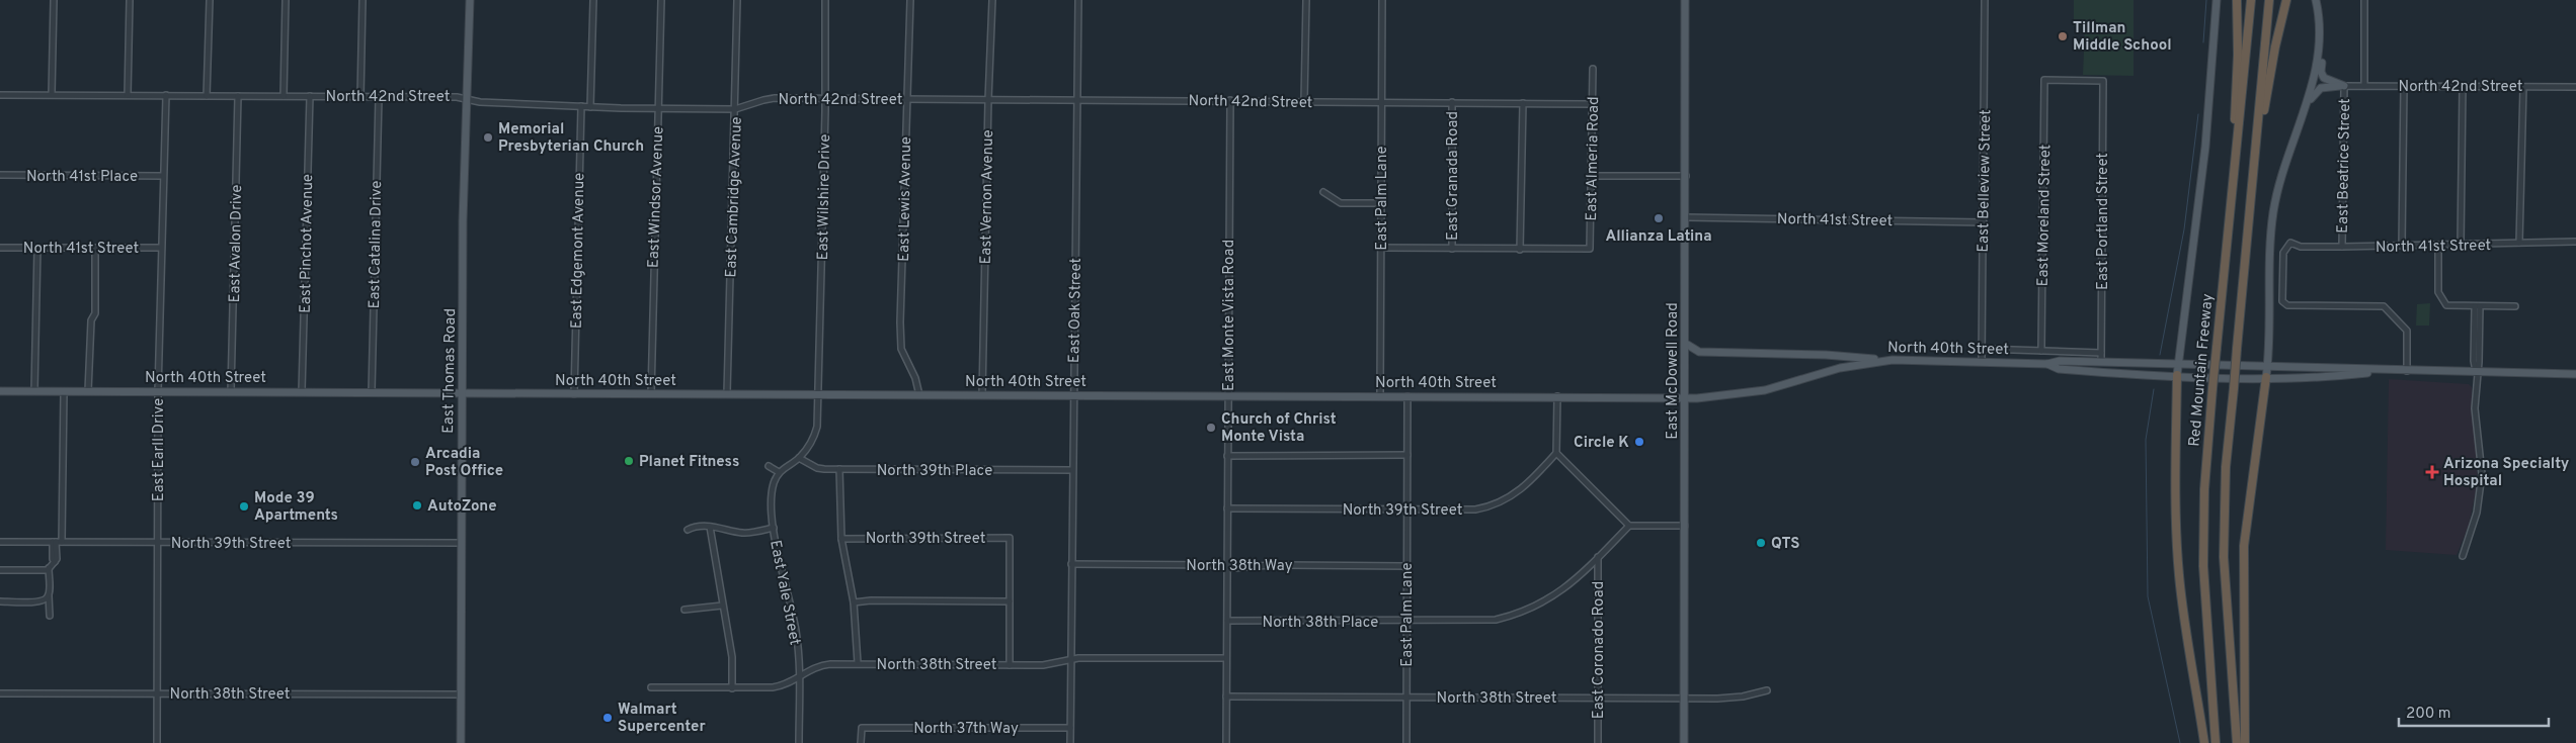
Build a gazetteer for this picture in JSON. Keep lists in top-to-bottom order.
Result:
{
  "streets": {
    "highway": ["Red Mountain Freeway"],
    "main road": ["North 40th Street", "East Thomas Road", "East McDowell Road"],
    "street": [
      "North 42nd Street",
      "East Almeria Road",
      "East Beatrice Street",
      "North 41st Place",
      "East Granada Road",
      "East Belleview Street",
      "East Windsor Avenue",
      "East Cambridge Avenue",
      "East Wilshire Drive",
      "East Vernon Avenue",
      "East Palm Lane",
      "East Lewis Avenue",
      "East Moreland Street",
      "North 41st Street",
      "East Portland Street",
      "East Avalon Drive",
      "East Pinchot Avenue",
      "East Catalina Drive",
      "East Edgemont Avenue",
      "East Oak Street",
      "East Monte Vista Road",
      "East Earll Drive",
      "North 39th Place",
      "North 39th Street",
      "North 38th Way",
      "East Yale Street",
      "North 38th Place",
      "East Coronado Road",
      "North 38th Street",
      "North 37th Way"
    ]
  },
  "crossings": [
    ["North 42nd Street", "East Almeria Road"],
    ["North 42nd Street", "East Beatrice Street"],
    ["North 42nd Street", "East Granada Road"],
    ["North 42nd Street", "East Windsor Avenue"],
    ["North 42nd Street", "East Cambridge Avenue"],
    ["North 42nd Street", "East Wilshire Drive"],
    ["North 42nd Street", "East Vernon Avenue"],
    ["North 42nd Street", "East Palm Lane"],
    ["North 42nd Street", "East Lewis Avenue"],
    ["North 42nd Street", "East Avalon Drive"],
    ["North 42nd Street", "East Pinchot Avenue"],
    ["North 42nd Street", "East Catalina Drive"],
    ["North 42nd Street", "East Edgemont Avenue"],
    ["North 42nd Street", "East Oak Street"],
    ["North 42nd Street", "East Monte Vista Road"],
    ["North 42nd Street", "East Thomas Road"],
    ["North 42nd Street", "East Earll Drive"],
    ["East Beatrice Street", "North 41st Street"],
    ["North 41st Place", "East Earll Drive"],
    ["East Belleview Street", "North 41st Street"],
    ["East Belleview Street", "North 40th Street"],
    ["East Windsor Avenue", "North 40th Street"],
    ["East Cambridge Avenue", "North 40th Street"],
    ["East Wilshire Drive", "North 40th Street"],
    ["East Vernon Avenue", "North 40th Street"],
    ["East Palm Lane", "North 40th Street"],
    ["East Palm Lane", "North 39th Street"],
    ["East Palm Lane", "North 38th Way"],
    ["East Palm Lane", "North 38th Place"],
    ["East Palm Lane", "North 38th Street"],
    ["East Lewis Avenue", "North 40th Street"],
    ["East Moreland Street", "East Portland Street"],
    ["North 41st Street", "North 40th Street"],
    ["North 41st Street", "East McDowell Road"],
    ["North 41st Street", "East Earll Drive"],
    ["East Portland Street", "North 40th Street"],
    ["East Avalon Drive", "North 40th Street"],
    ["East Pinchot Avenue", "North 40th Street"],
    ["East Catalina Drive", "North 40th Street"],
    ["East Edgemont Avenue", "North 40th Street"],
    ["East Oak Street", "North 40th Street"],
    ["East Oak Street", "North 39th Place"],
    ["East Oak Street", "North 38th Way"],
    ["East Oak Street", "North 38th Street"],
    ["East Oak Street", "North 37th Way"],
    ["East Monte Vista Road", "North 40th Street"],
    ["East Monte Vista Road", "North 39th Street"],
    ["East Monte Vista Road", "North 38th Way"],
    ["East Monte Vista Road", "North 38th Place"],
    ["East Monte Vista Road", "North 38th Street"],
    ["North 40th Street", "Red Mountain Freeway"],
    ["North 40th Street", "East Thomas Road"],
    ["North 40th Street", "East McDowell Road"],
    ["North 40th Street", "East Earll Drive"],
    ["East Thomas Road", "North 39th Street"],
    ["East Thomas Road", "North 38th Street"],
    ["East McDowell Road", "North 38th Street"],
    ["East Earll Drive", "North 39th Street"],
    ["East Earll Drive", "North 38th Street"],
    ["East Yale Street", "North 38th Street"],
    ["North 38th Place", "East Coronado Road"],
    ["East Coronado Road", "North 38th Street"]
  ],
  "places": {
    "other": [
      "Tillman Middle School",
      "Memorial Presbyterian Church",
      "Allianza Latina",
      "Church of Christ Monte Vista",
      "Circle K",
      "Planet Fitness",
      "Arcadia Post Office",
      "AutoZone",
      "Mode 39 Apartments",
      "QTS",
      "Walmart Supercenter"
    ],
    "health": ["Arizona Specialty Hospital"]
  },
  "scale_bar": "200 m"
}
